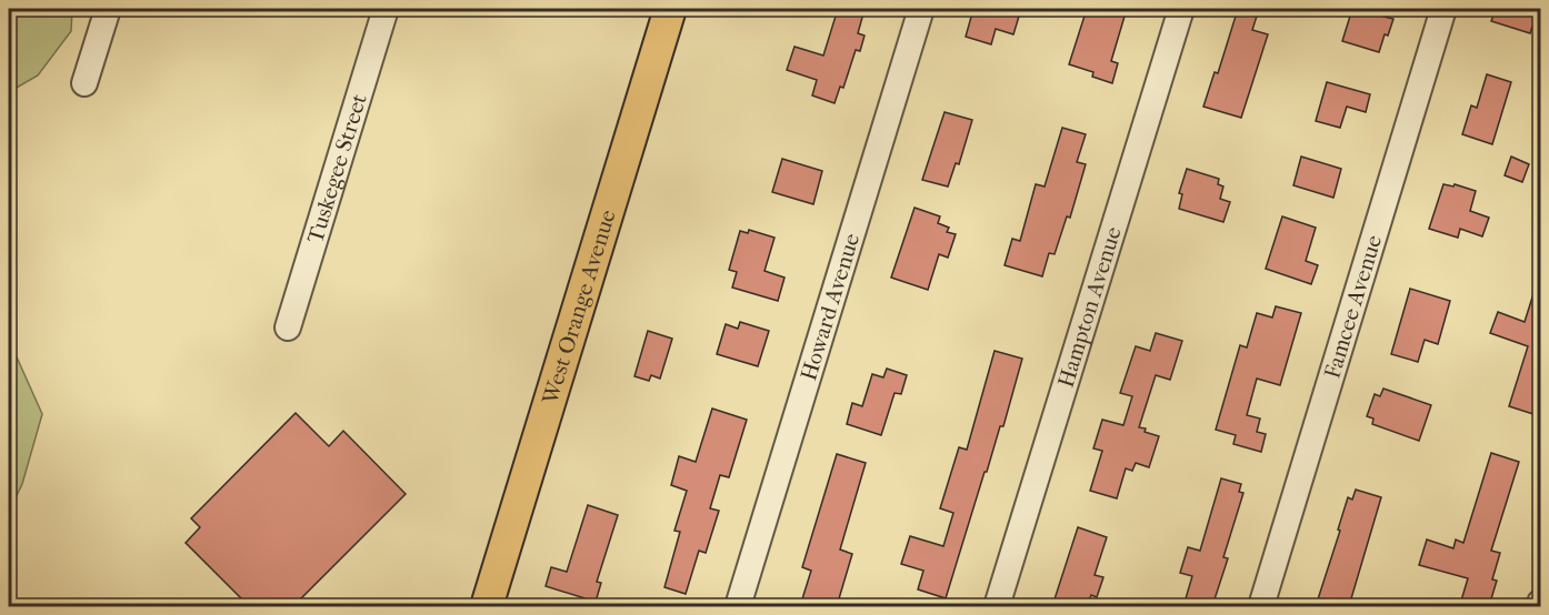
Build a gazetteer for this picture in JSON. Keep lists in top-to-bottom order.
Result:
{
  "streets": {
    "main road": ["West Orange Avenue"],
    "street": [
      "Tuskegee Street",
      "Howard Avenue",
      "Hampton Avenue",
      "Famcee Avenue"
    ]
  }
}
